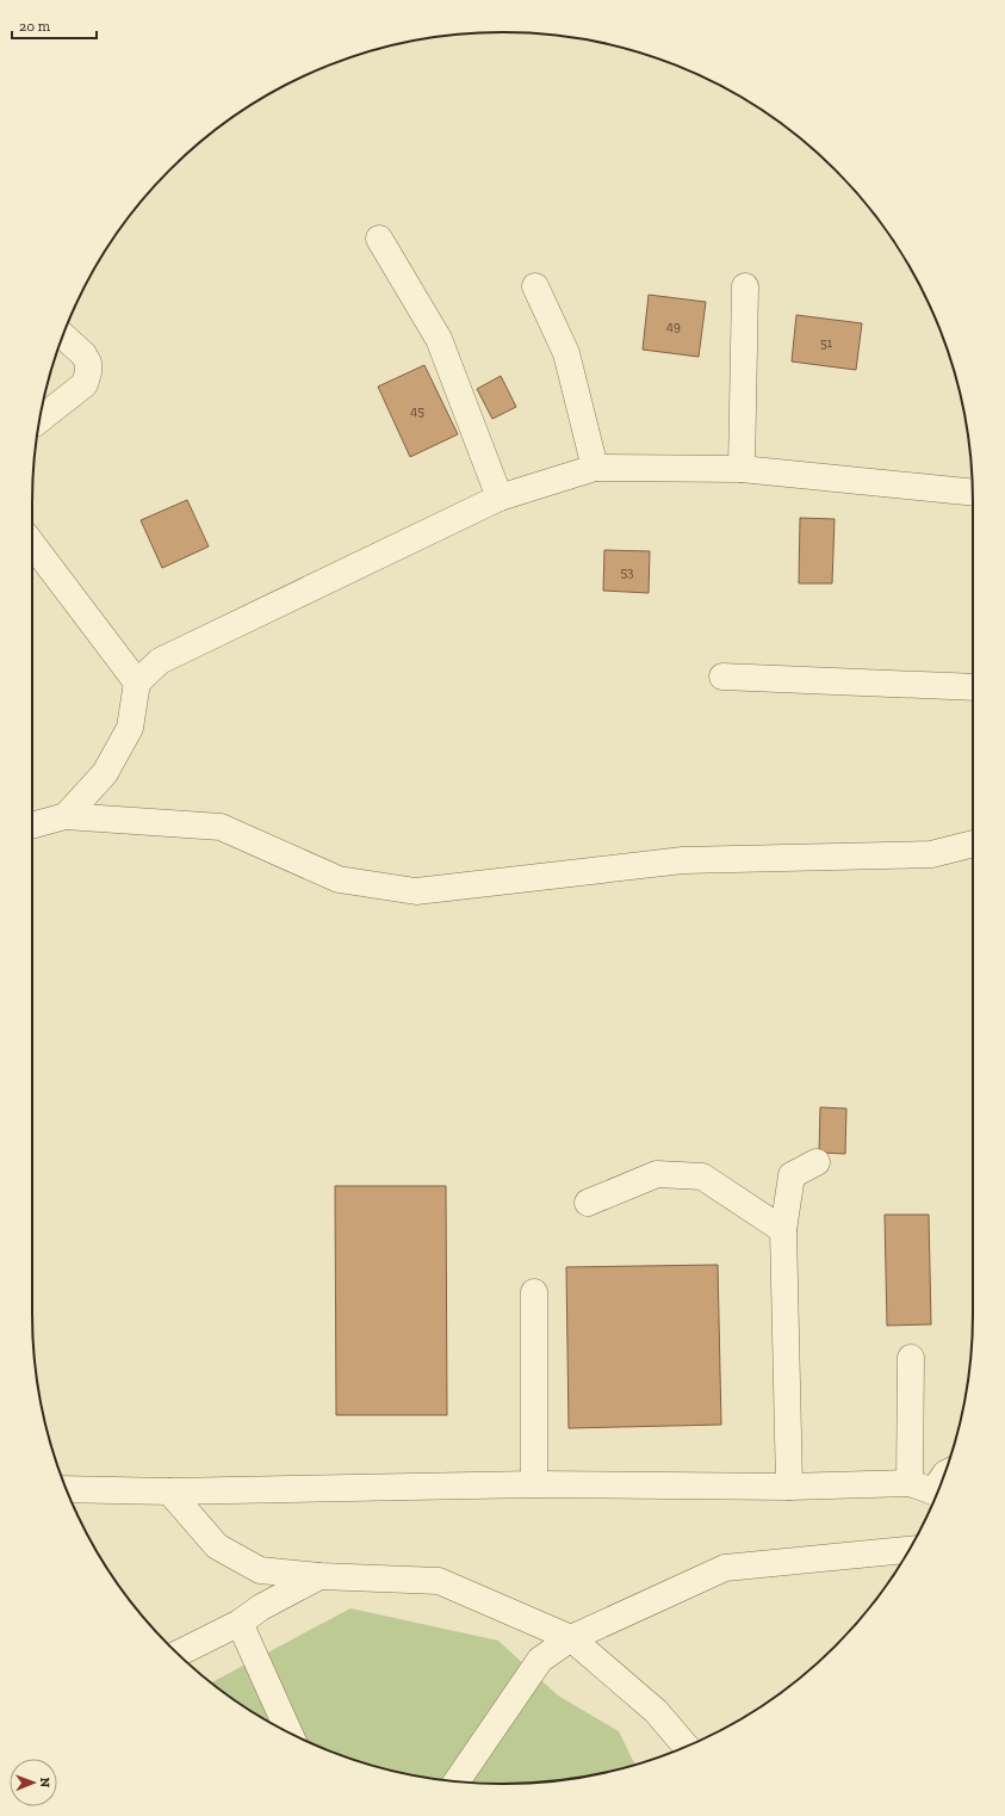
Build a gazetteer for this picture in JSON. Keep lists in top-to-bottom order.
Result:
{
  "house_numbers": [
    "49",
    "51",
    "45",
    "53"
  ],
  "scale_bar": "20 m",
  "north": "right"
}
